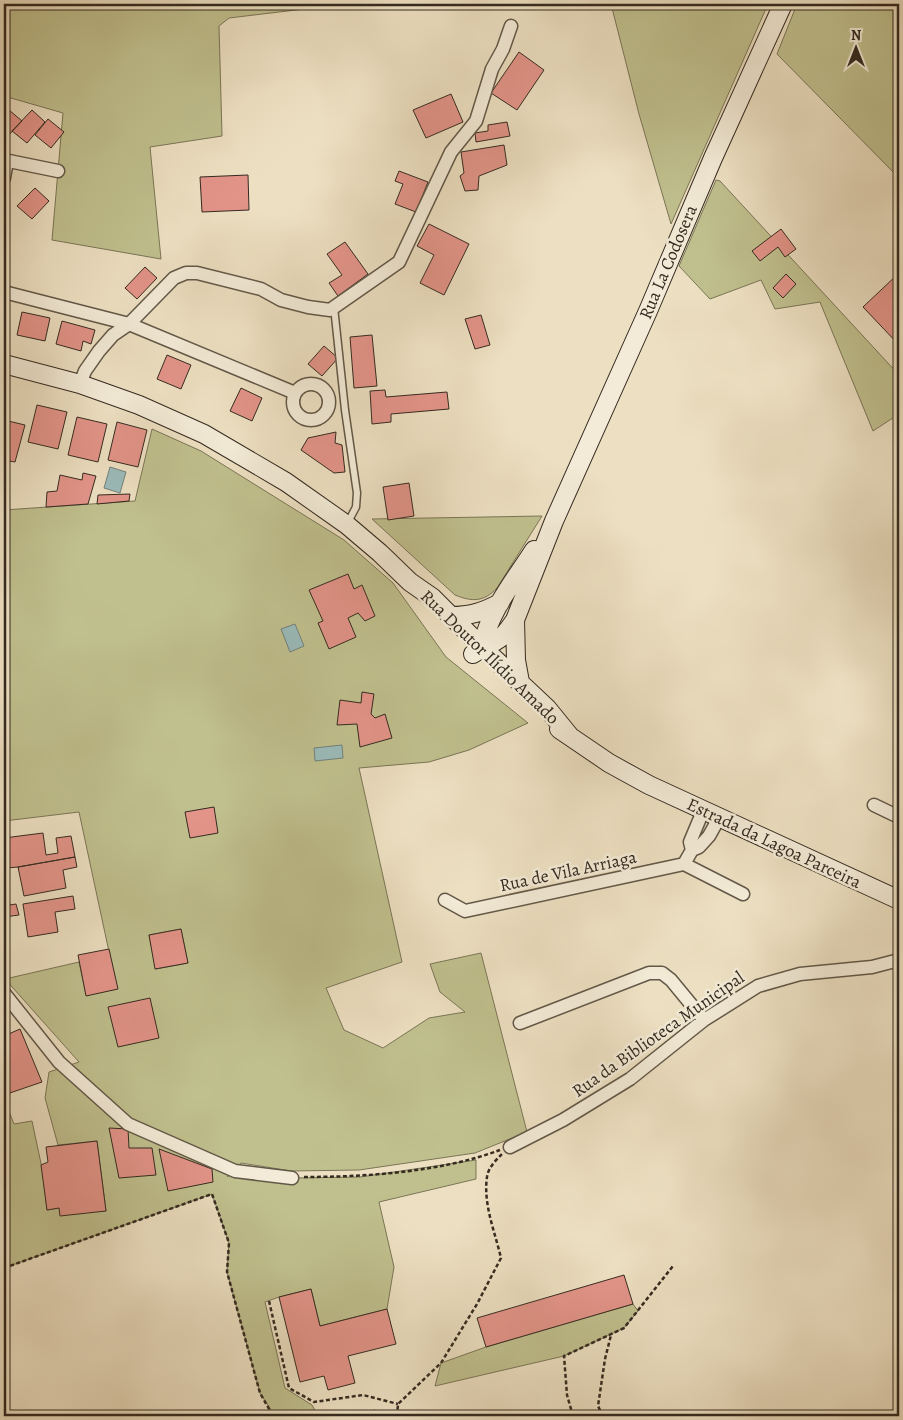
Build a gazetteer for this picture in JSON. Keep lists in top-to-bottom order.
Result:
{
  "streets": {
    "street": [
      "Rua La Codosera",
      "Rua Doutor Ilídio Amado",
      "Estrada da Lagoa Parceira",
      "Rua de Vila Arriaga",
      "Rua da Biblioteca Municipal"
    ]
  },
  "crossings": [
    ["Rua Doutor Ilídio Amado", "Estrada da Lagoa Parceira"]
  ],
  "north": "top"
}
